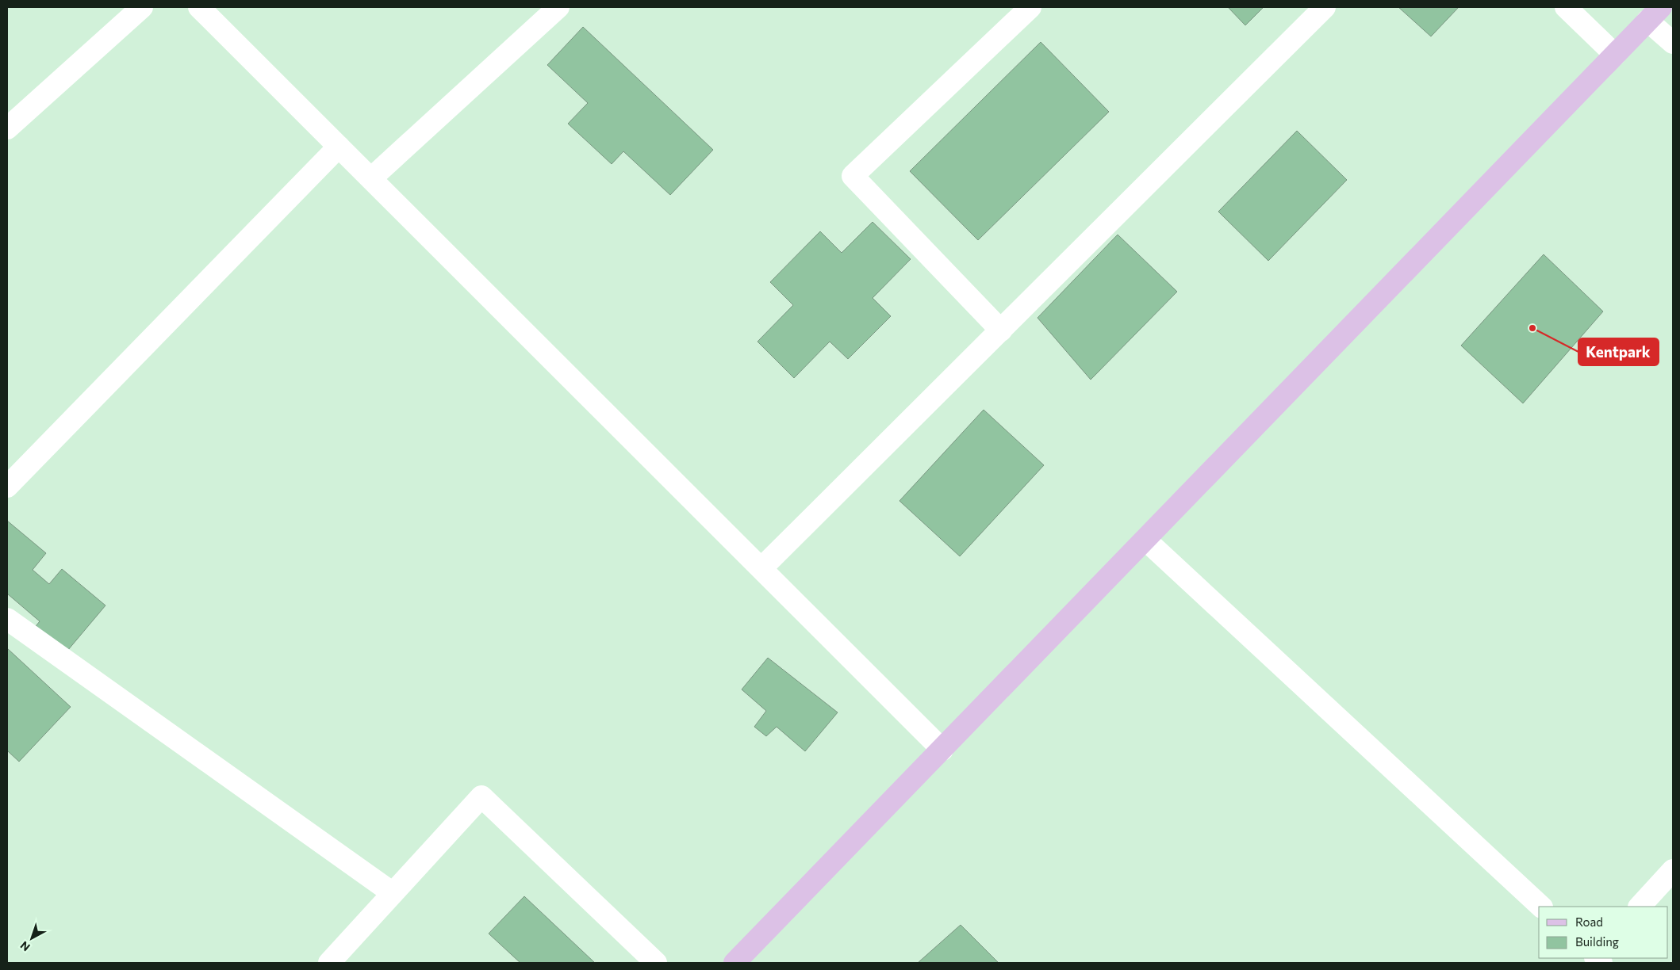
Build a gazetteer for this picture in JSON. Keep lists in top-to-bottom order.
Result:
{
  "places": ["Kentpark"],
  "legend": ["Road", "Building"],
  "north": "bottom left"
}
